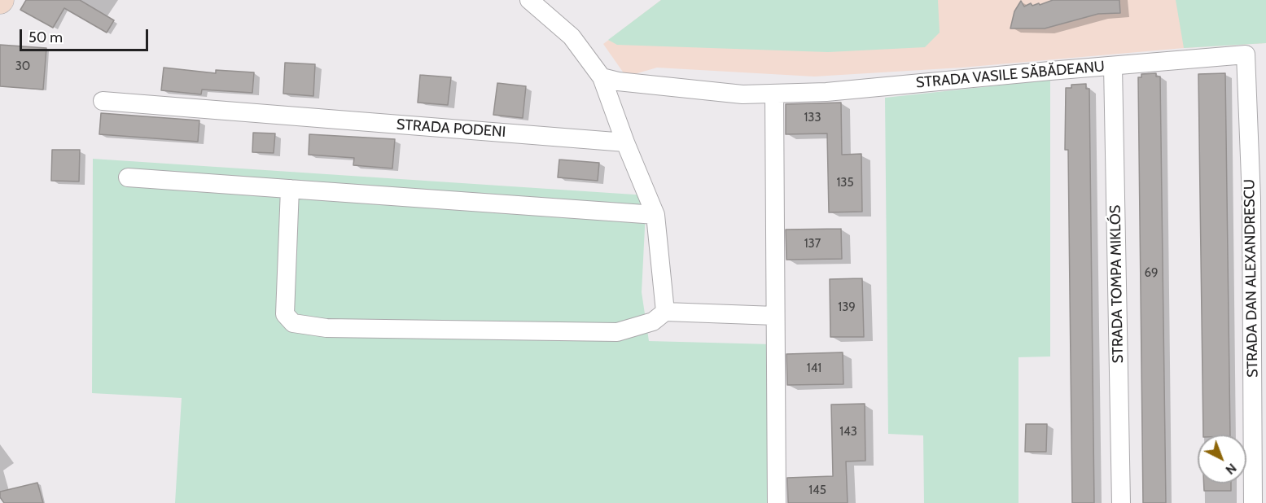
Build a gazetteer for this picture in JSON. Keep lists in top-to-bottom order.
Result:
{
  "streets": {
    "street": [
      "STRADA VASILE SĂBĂDEANU",
      "STRADA PODENI",
      "STRADA DAN ALEXANDRESCU",
      "STRADA TOMPA MIKLÓS"
    ]
  },
  "crossings": [
    ["STRADA VASILE SĂBĂDEANU", "STRADA DAN ALEXANDRESCU"],
    ["STRADA VASILE SĂBĂDEANU", "STRADA TOMPA MIKLÓS"]
  ],
  "house_numbers": [
    "30",
    "133",
    "135",
    "137",
    "69",
    "139",
    "141",
    "143",
    "145"
  ],
  "scale_bar": "50 m",
  "north": "bottom right"
}
